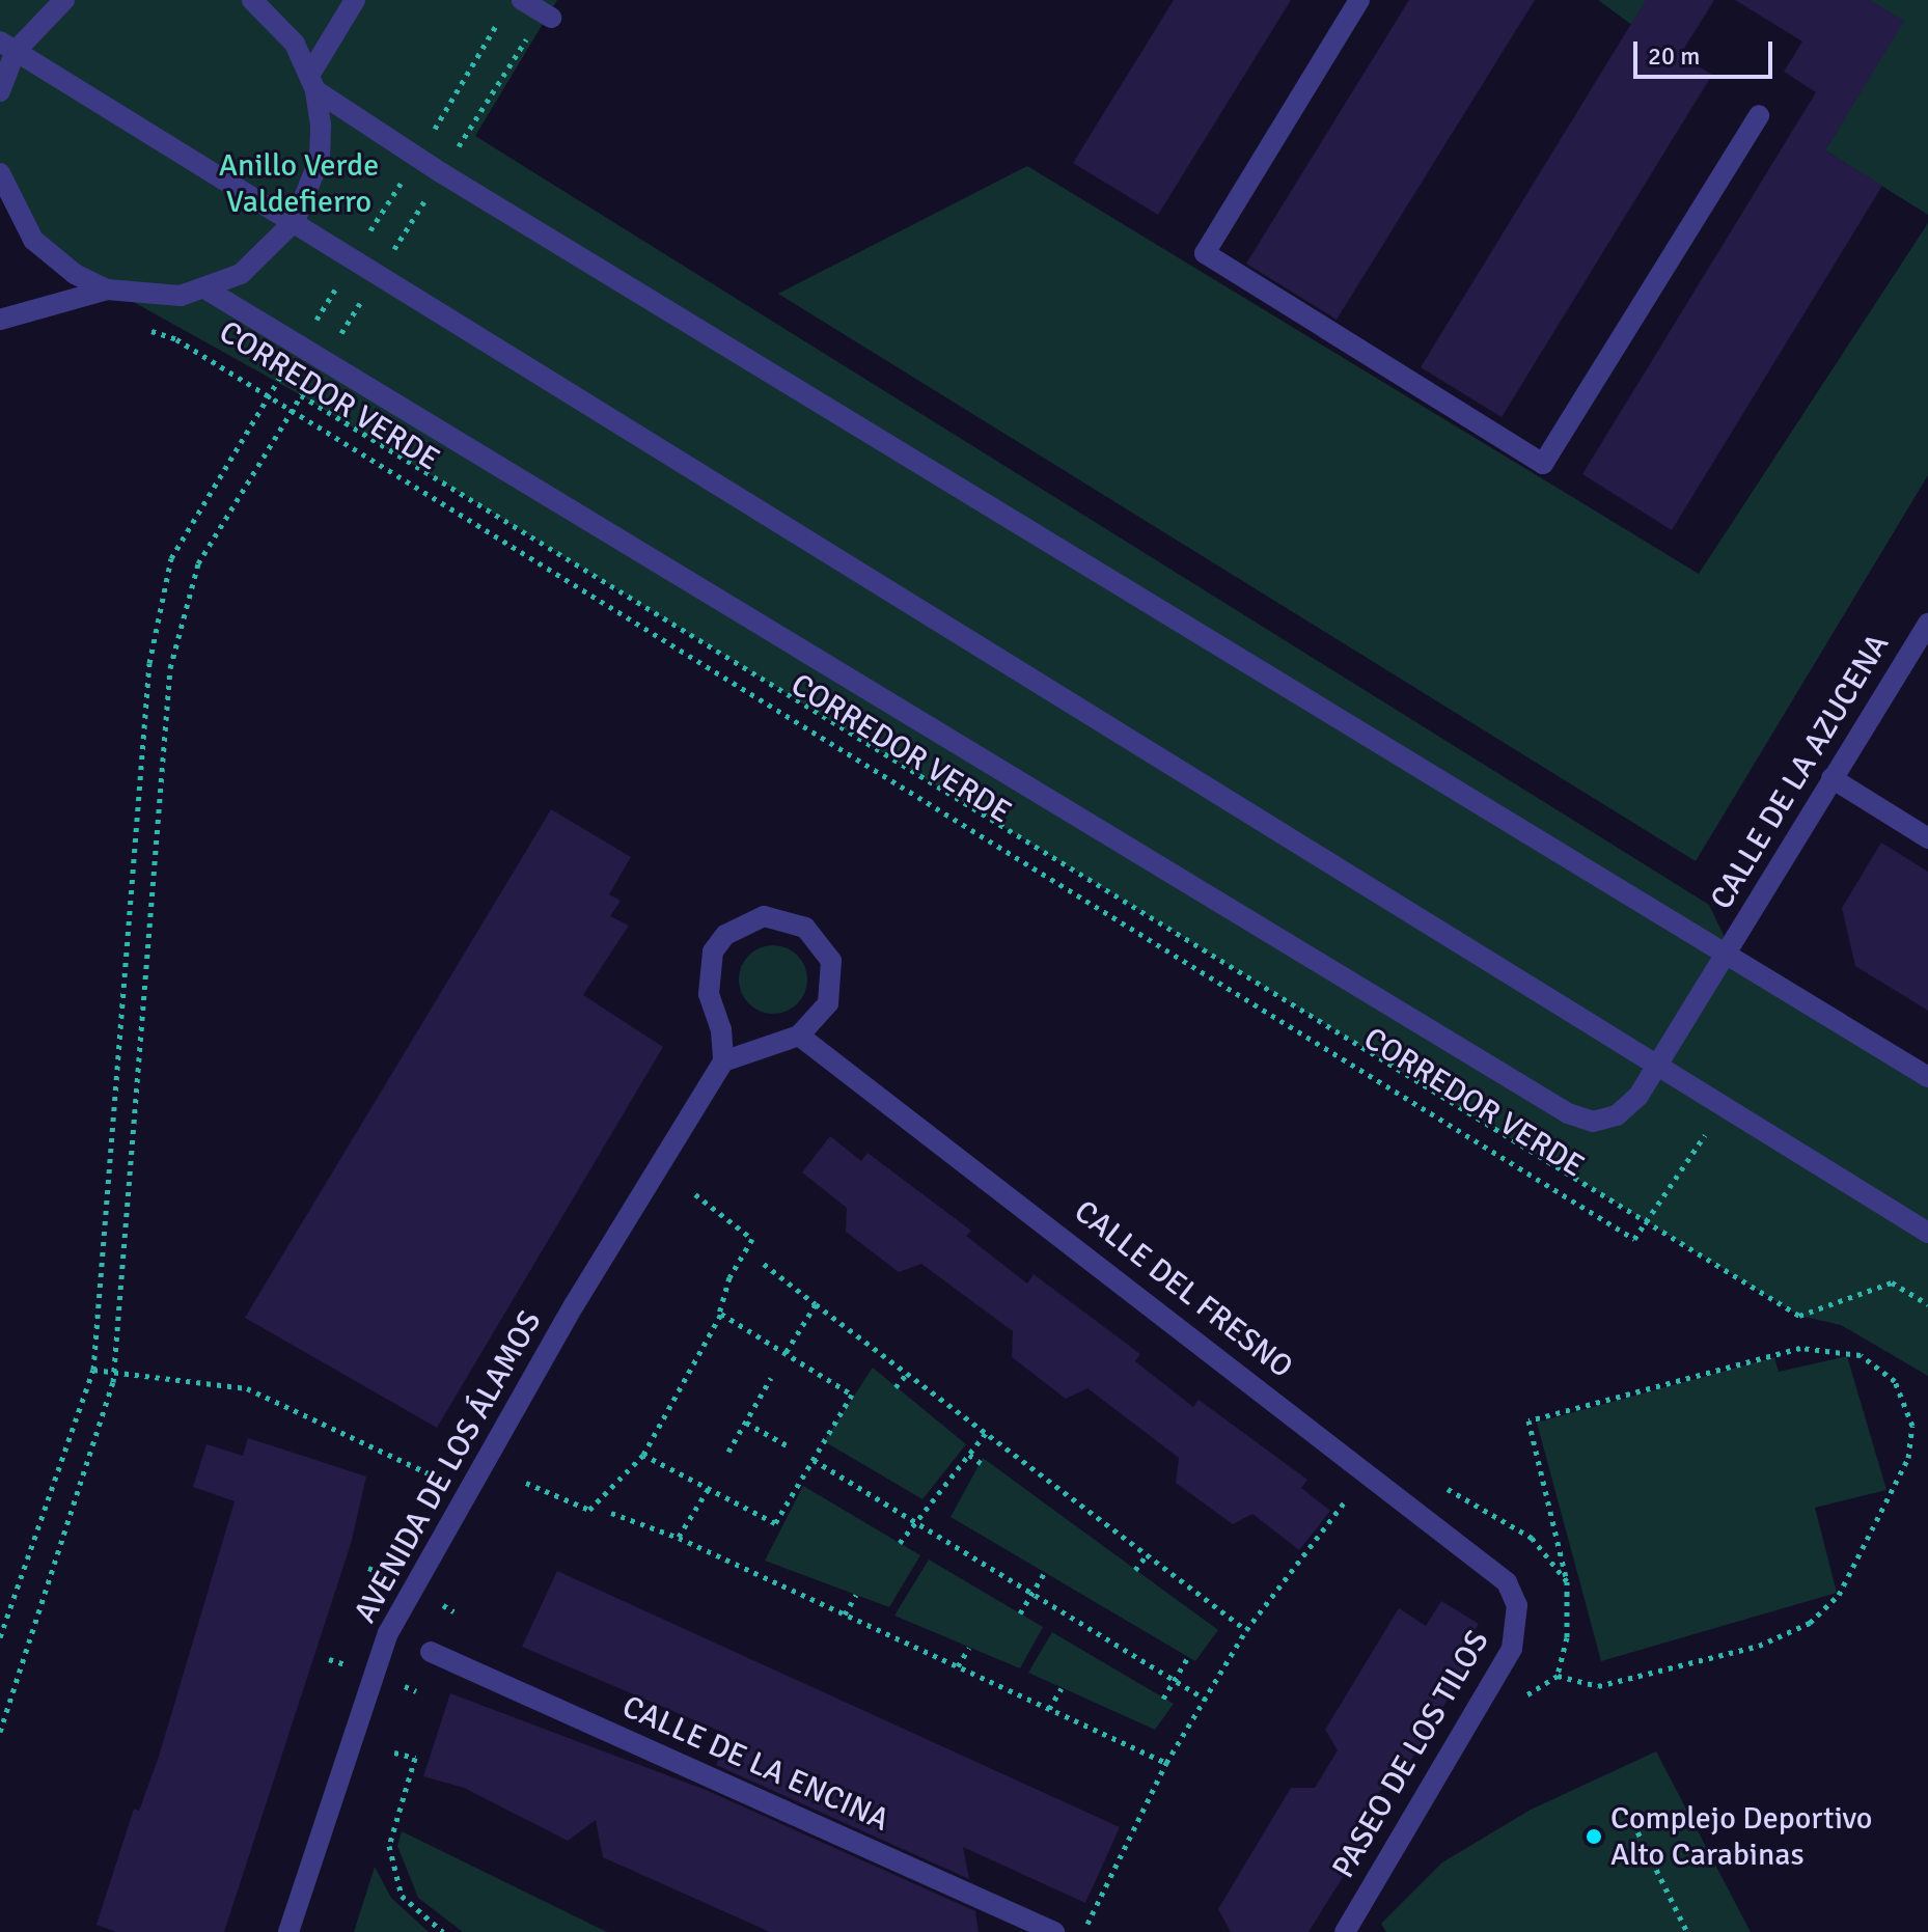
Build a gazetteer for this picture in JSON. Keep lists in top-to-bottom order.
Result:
{
  "streets": {
    "street": [
      "CORREDOR VERDE",
      "CALLE DE LA AZUCENA",
      "CALLE DEL FRESNO",
      "AVENIDA DE LOS ÁLAMOS",
      "PASEO DE LOS TILOS",
      "CALLE DE LA ENCINA"
    ]
  },
  "crossings": [
    ["CORREDOR VERDE", "CALLE DE LA AZUCENA"],
    ["CALLE DEL FRESNO", "AVENIDA DE LOS ÁLAMOS"],
    ["CALLE DEL FRESNO", "PASEO DE LOS TILOS"]
  ],
  "parks": ["Anillo Verde Valdefierro"],
  "places": ["Complejo Deportivo Alto Carabinas"],
  "scale_bar": "20 m"
}
